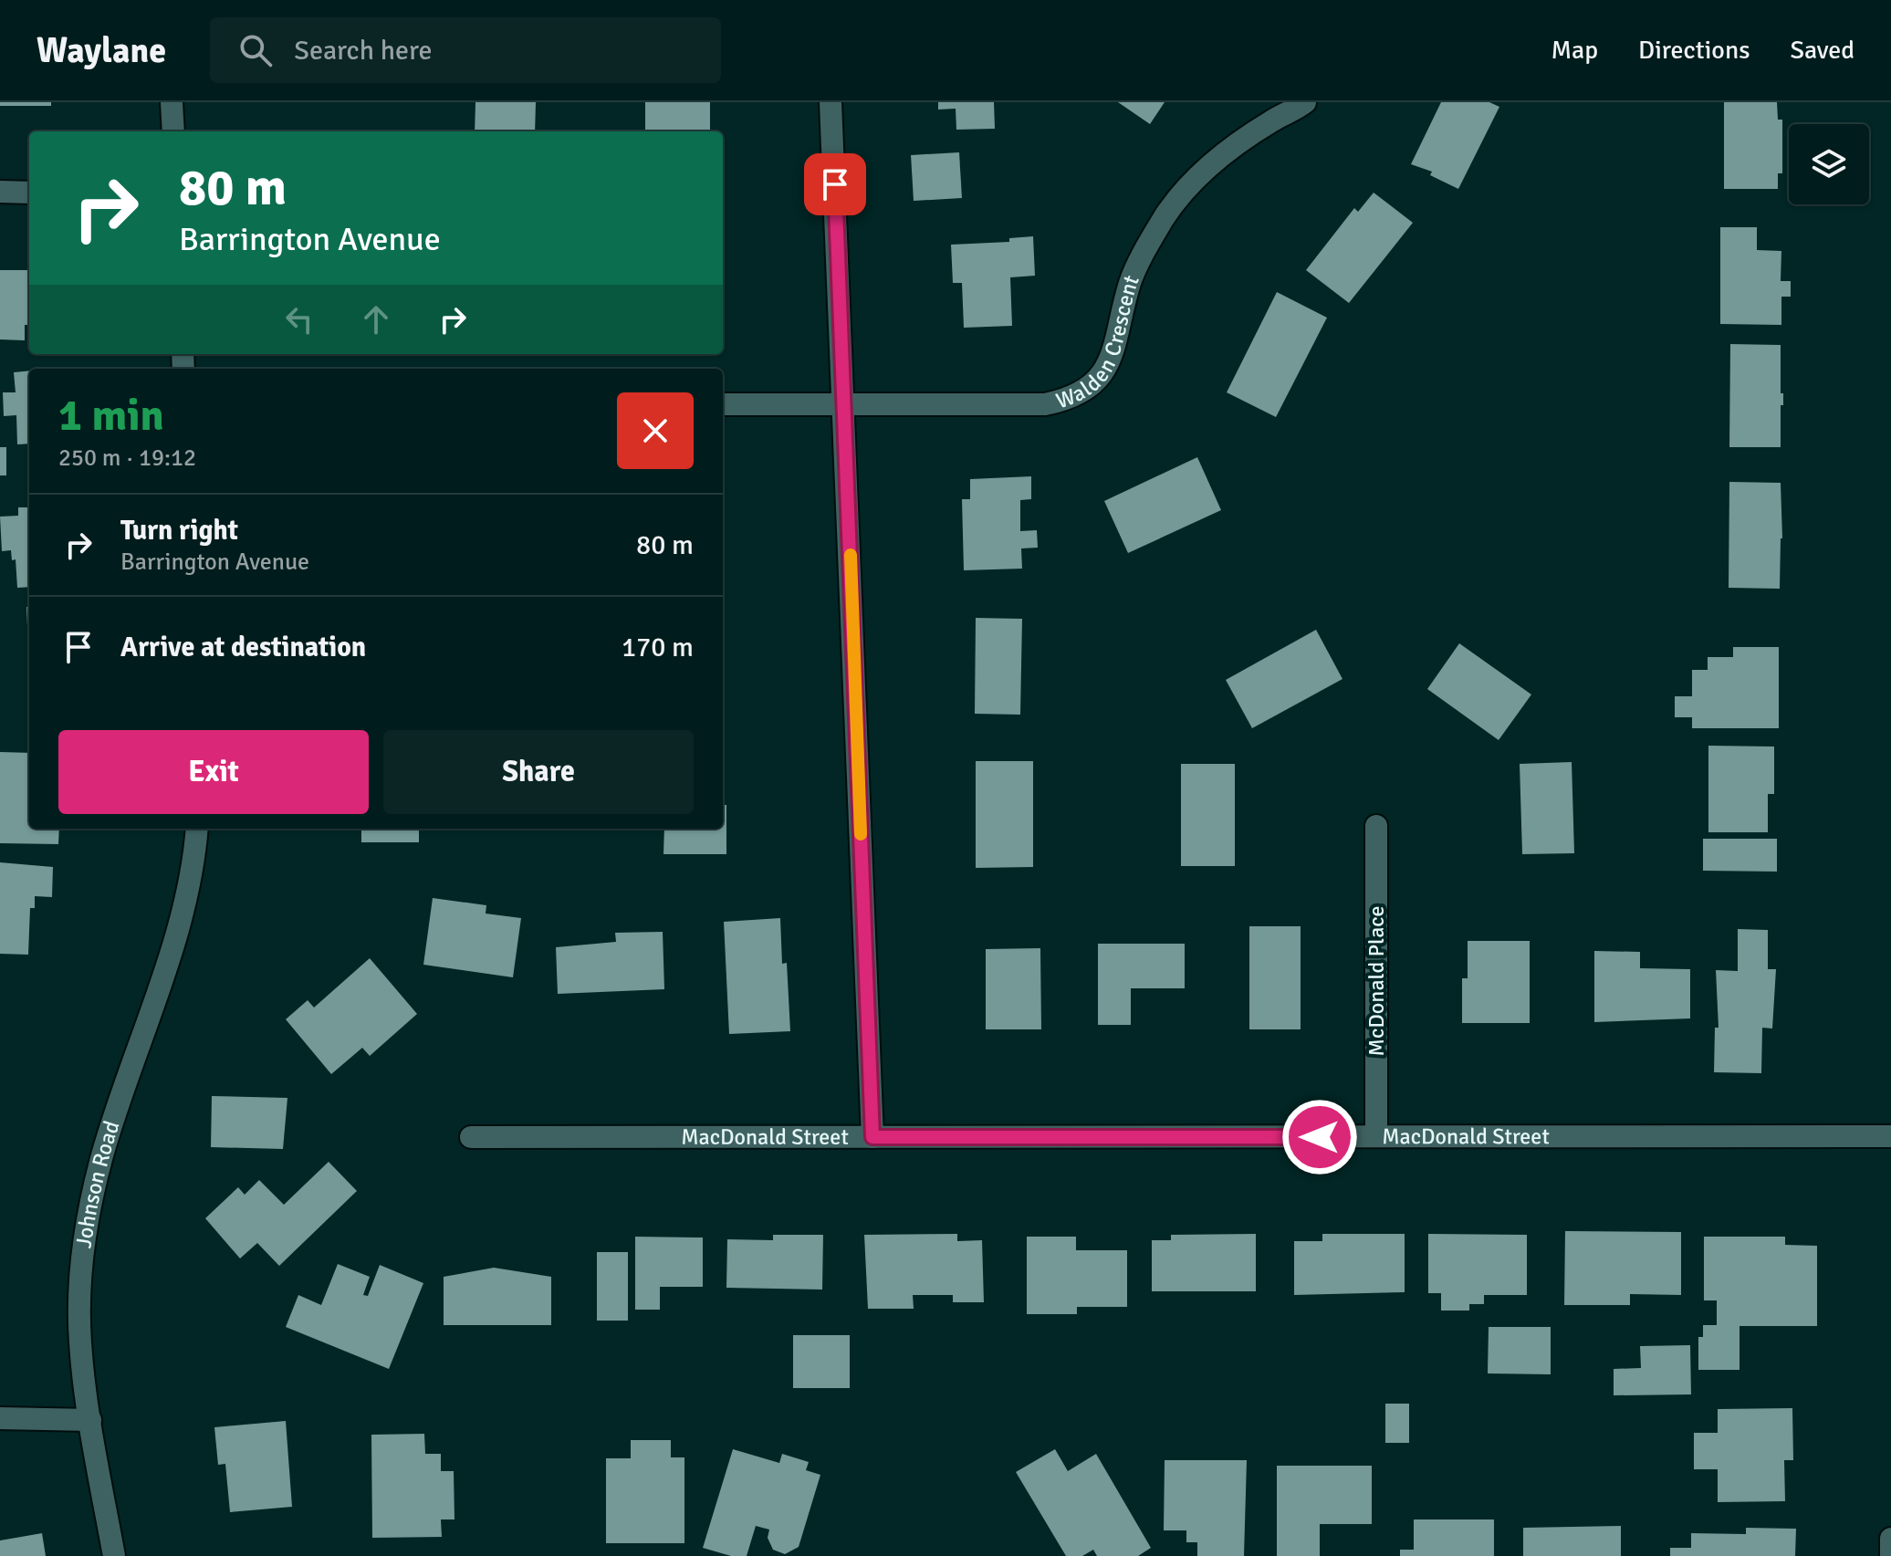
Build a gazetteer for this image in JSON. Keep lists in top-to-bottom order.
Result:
{
  "streets": {
    "street": [
      "Walden Crescent",
      "McDonald Place",
      "MacDonald Street",
      "Johnson Road"
    ]
  },
  "crossings": [
    ["McDonald Place", "MacDonald Street"]
  ],
  "page": {
    "header": "Waylane",
    "search": "Search here",
    "nav": ["Map", "Directions", "Saved"],
    "turn": ["80 m", "Barrington Avenue"],
    "heading": ["1 min", "250 m · 19:12"],
    "list": [
      {
        "name": "Turn right",
        "note": "Barrington Avenue",
        "value": "80 m"
      },
      {
        "name": "Arrive at destination",
        "value": "170 m"
      }
    ],
    "buttons": ["Exit", "Share"]
  }
}
